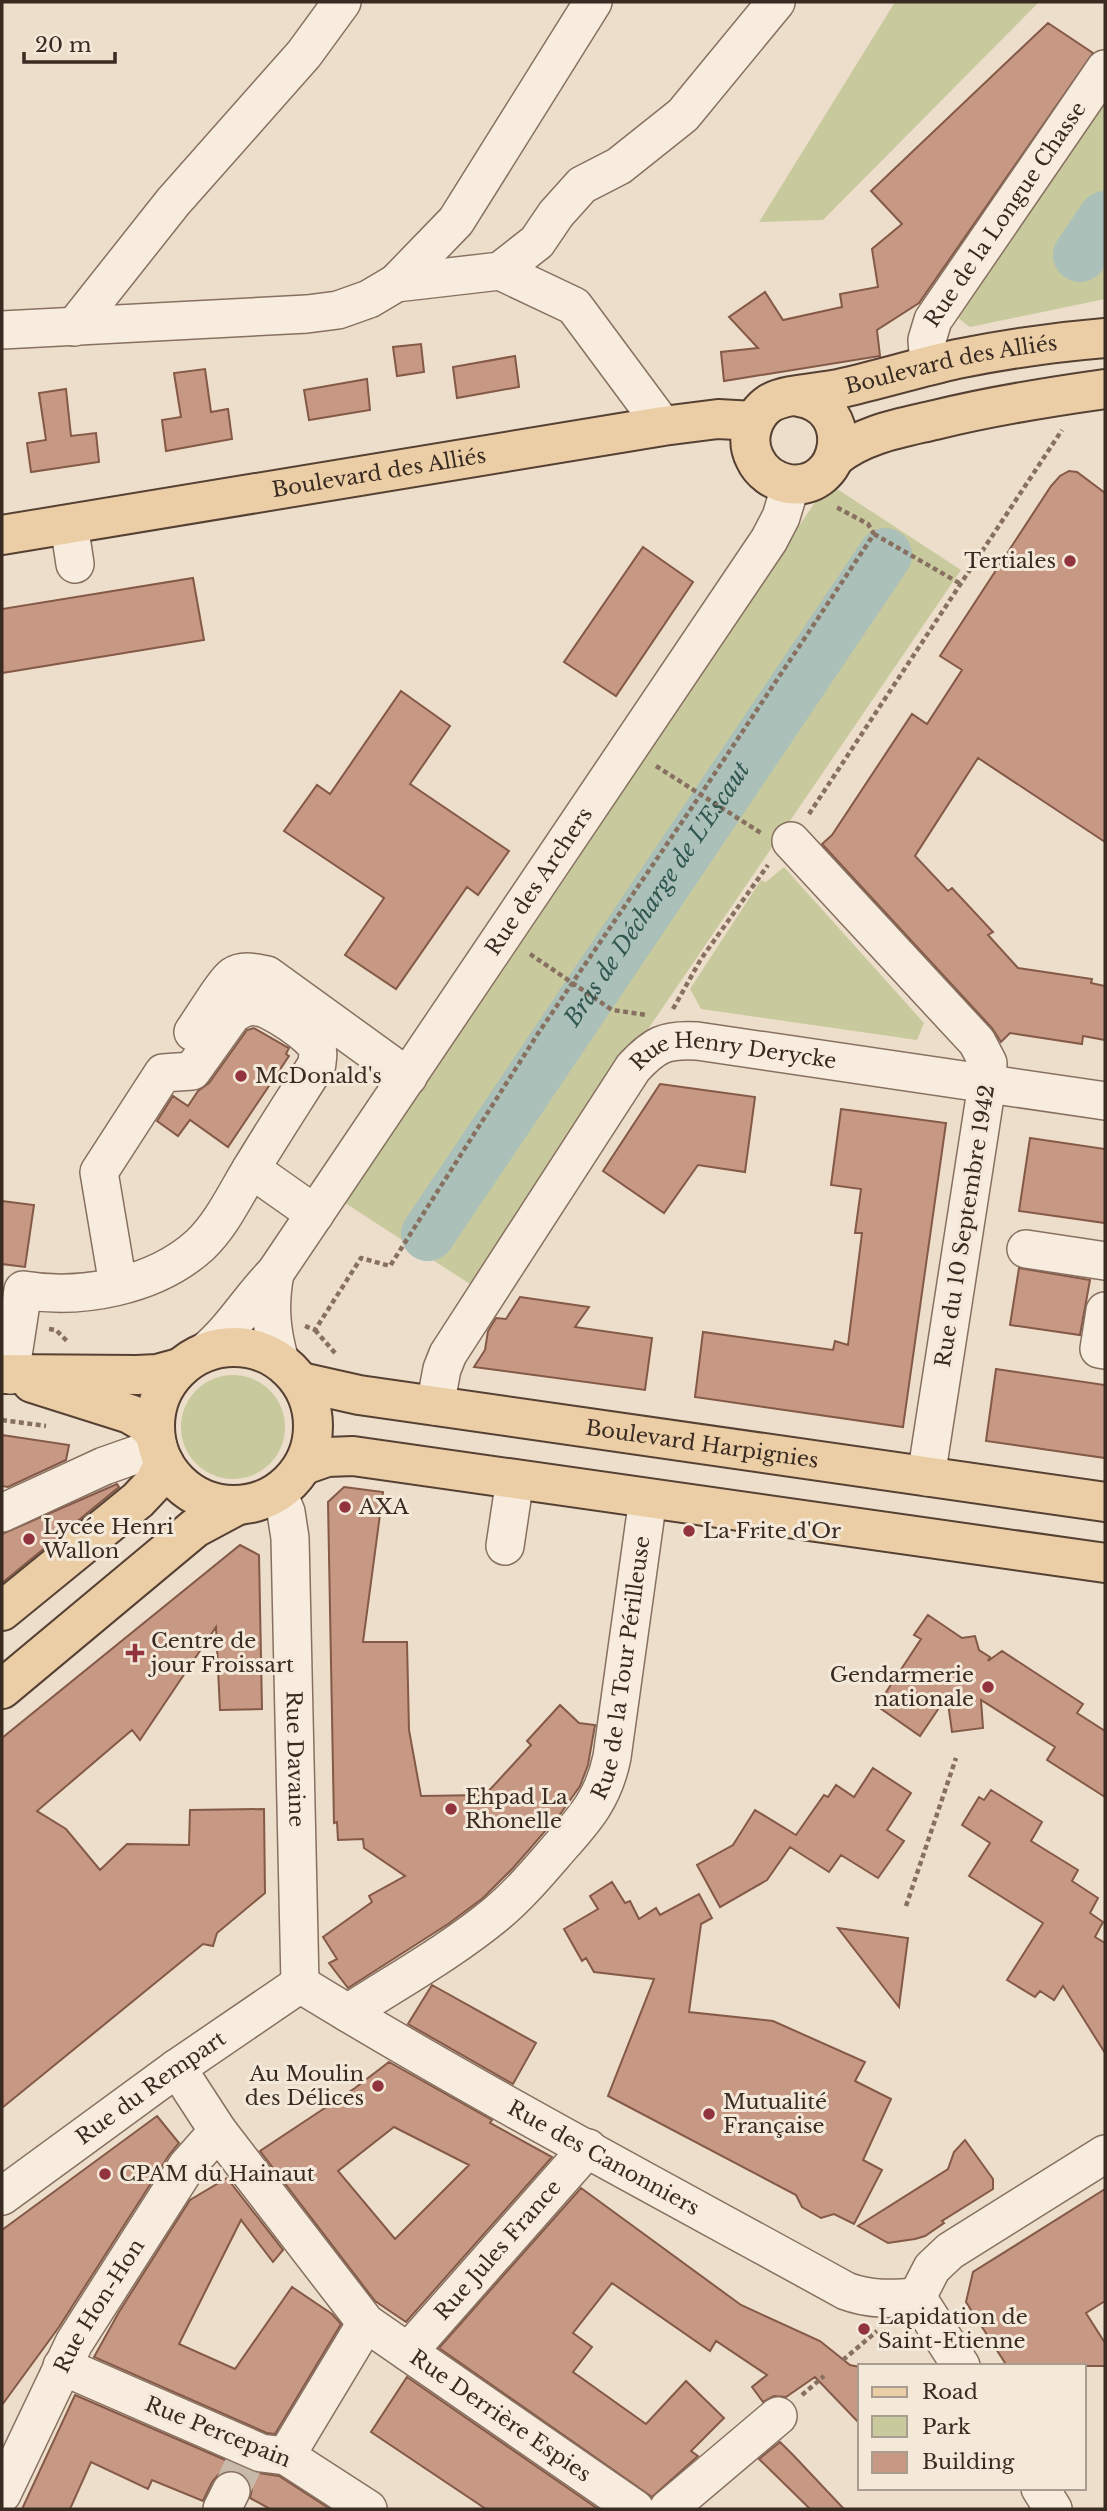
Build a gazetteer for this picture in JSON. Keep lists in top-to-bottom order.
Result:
{
  "streets": {
    "main road": ["Boulevard des Alliés", "Boulevard Harpignies"],
    "street": [
      "Rue de la Longue Chasse",
      "Rue des Archers",
      "Rue Henry Derycke",
      "Rue du 10 Septembre 1942",
      "Rue de la Tour Périlleuse",
      "Rue Davaine",
      "Rue du Rempart",
      "Rue des Canonniers",
      "Rue Jules France",
      "Rue Hon-Hon",
      "Rue Derrière Espies",
      "Rue Percepain"
    ]
  },
  "crossings": [
    ["Rue de la Longue Chasse", "Boulevard des Alliés"],
    ["Boulevard des Alliés", "Rue des Archers"],
    ["Rue des Archers", "Boulevard Harpignies"],
    ["Rue des Archers", "Rue Davaine"],
    ["Rue Henry Derycke", "Rue du 10 Septembre 1942"],
    ["Rue Henry Derycke", "Boulevard Harpignies"],
    ["Rue du 10 Septembre 1942", "Boulevard Harpignies"],
    ["Boulevard Harpignies", "Rue Davaine"],
    ["Rue de la Tour Périlleuse", "Rue des Canonniers"],
    ["Rue Davaine", "Rue du Rempart"],
    ["Rue Davaine", "Rue des Canonniers"],
    ["Rue du Rempart", "Rue des Canonniers"],
    ["Rue du Rempart", "Rue Derrière Espies"],
    ["Rue des Canonniers", "Rue Jules France"],
    ["Rue Jules France", "Rue Derrière Espies"],
    ["Rue Hon-Hon", "Rue Derrière Espies"],
    ["Rue Hon-Hon", "Rue Percepain"]
  ],
  "water": ["Bras de Décharge de L'Escaut"],
  "places": {
    "other": [
      "Tertiales",
      "McDonald's",
      "AXA",
      "La Frite d'Or",
      "Lycée Henri Wallon",
      "Gendarmerie nationale",
      "Ehpad La Rhonelle",
      "Au Moulin des Délices",
      "Mutualité Française",
      "CPAM du Hainaut",
      "Lapidation de Saint-Etienne"
    ],
    "health": ["Centre de jour Froissart"]
  },
  "legend": ["Road", "Park", "Building"],
  "scale_bar": "20 m"
}
